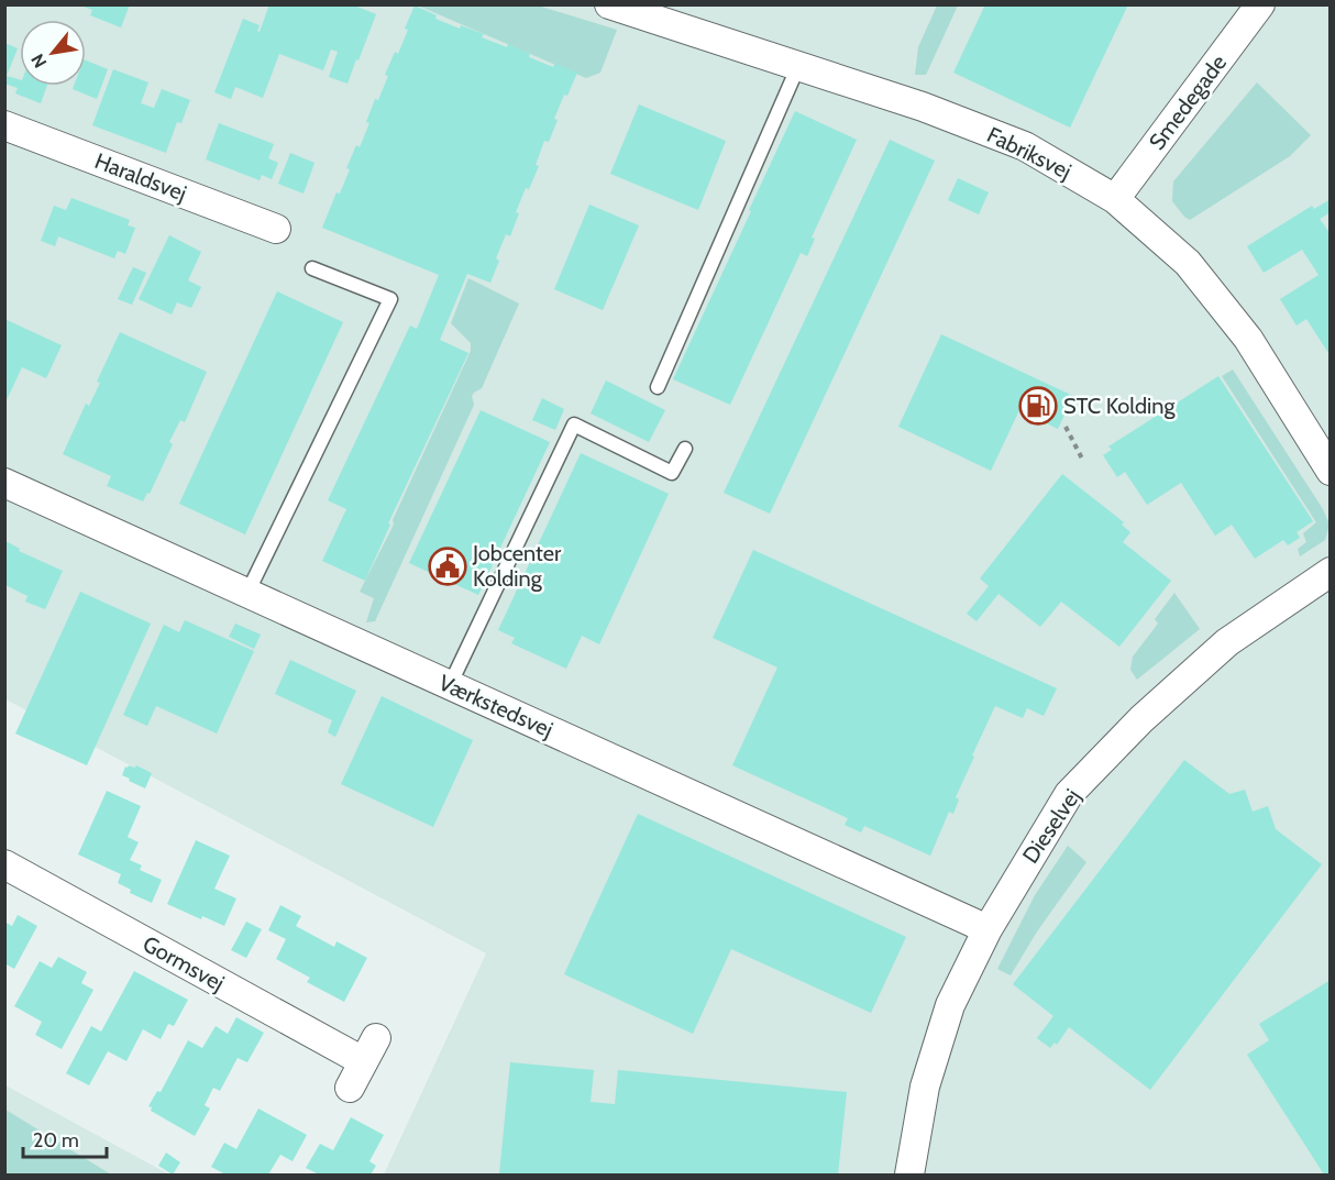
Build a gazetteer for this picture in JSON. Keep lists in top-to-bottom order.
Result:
{
  "streets": {
    "street": [
      "Smedegade",
      "Fabriksvej",
      "Haraldsvej",
      "Værkstedsvej",
      "Dieselvej",
      "Gormsvej"
    ]
  },
  "crossings": [
    ["Smedegade", "Fabriksvej"],
    ["Værkstedsvej", "Dieselvej"]
  ],
  "places": {
    "fuel station": ["STC Kolding"],
    "public building": ["Jobcenter Kolding"]
  },
  "scale_bar": "20 m",
  "north": "bottom left"
}
